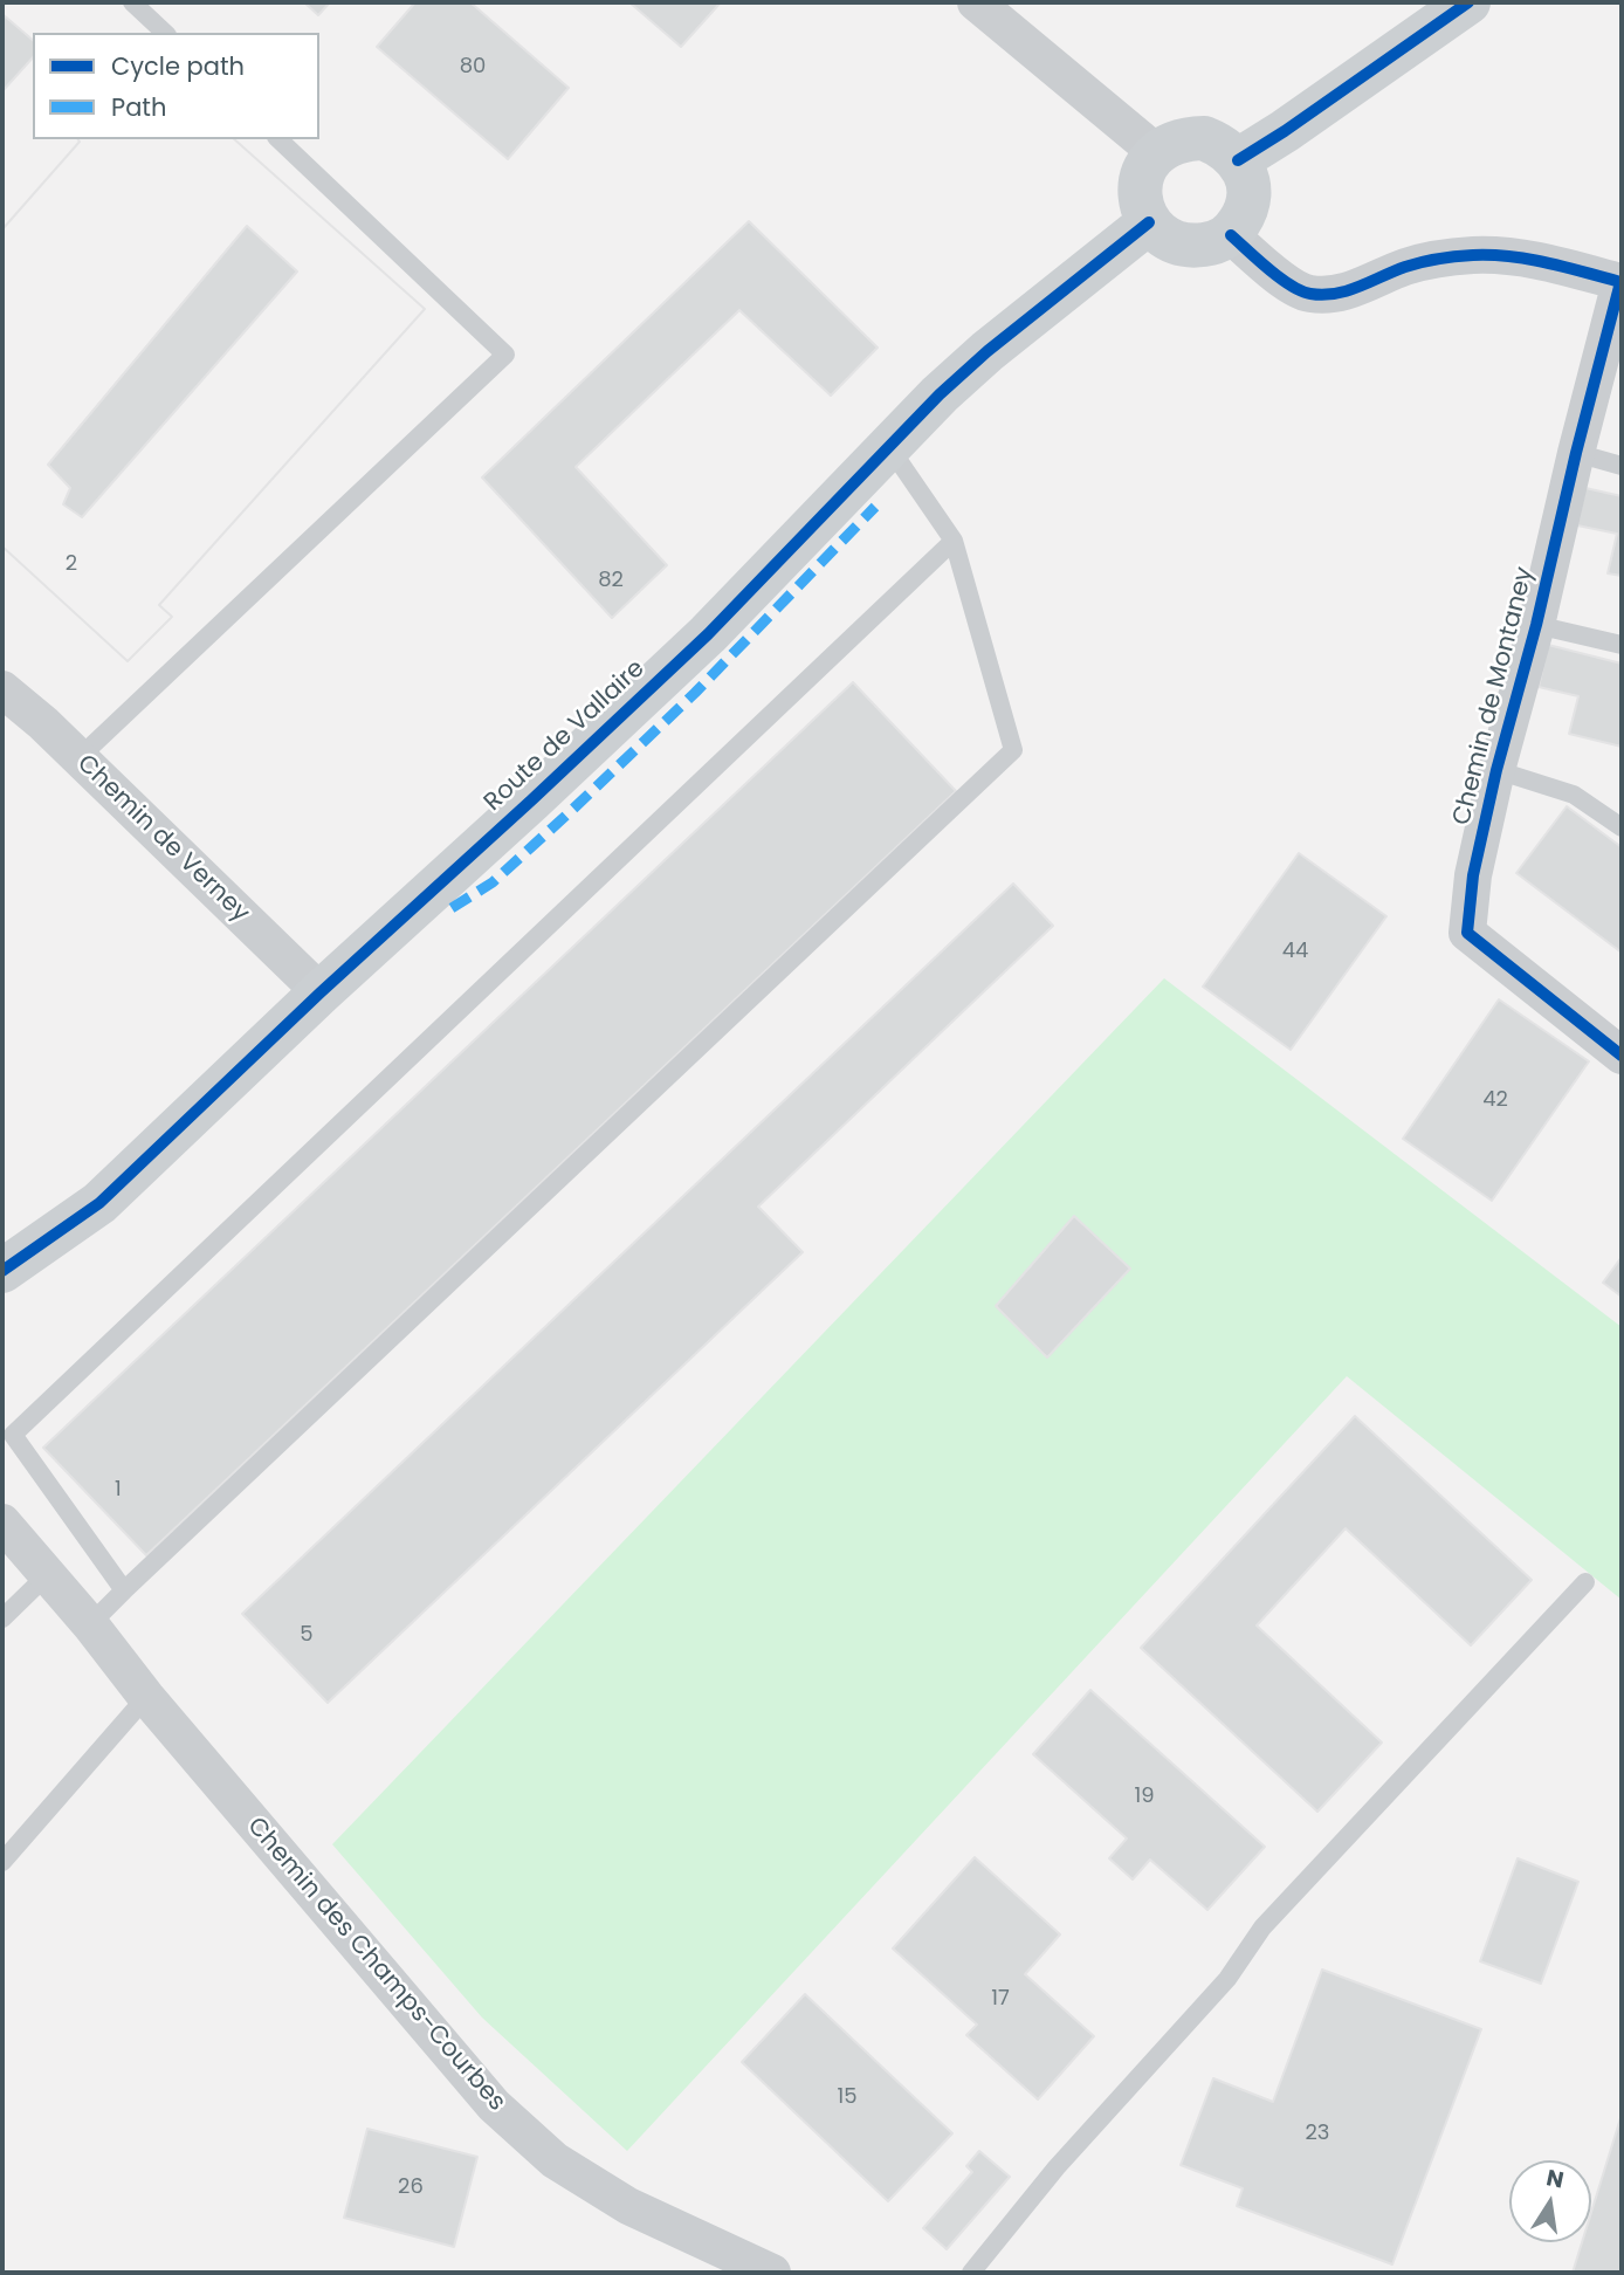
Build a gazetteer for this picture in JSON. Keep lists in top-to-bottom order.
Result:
{
  "streets": {
    "street": [
      "Chemin de Montaney",
      "Route de Vallaire",
      "Chemin de Verney",
      "Chemin des Champs-Courbes"
    ]
  },
  "crossings": [
    ["Chemin de Montaney", "Route de Vallaire"],
    ["Route de Vallaire", "Chemin de Verney"]
  ],
  "house_numbers": [
    "80",
    "2",
    "82",
    "44",
    "42",
    "1",
    "5",
    "19",
    "17",
    "15",
    "23",
    "26"
  ],
  "legend": ["Cycle path", "Path"],
  "north": "top"
}
